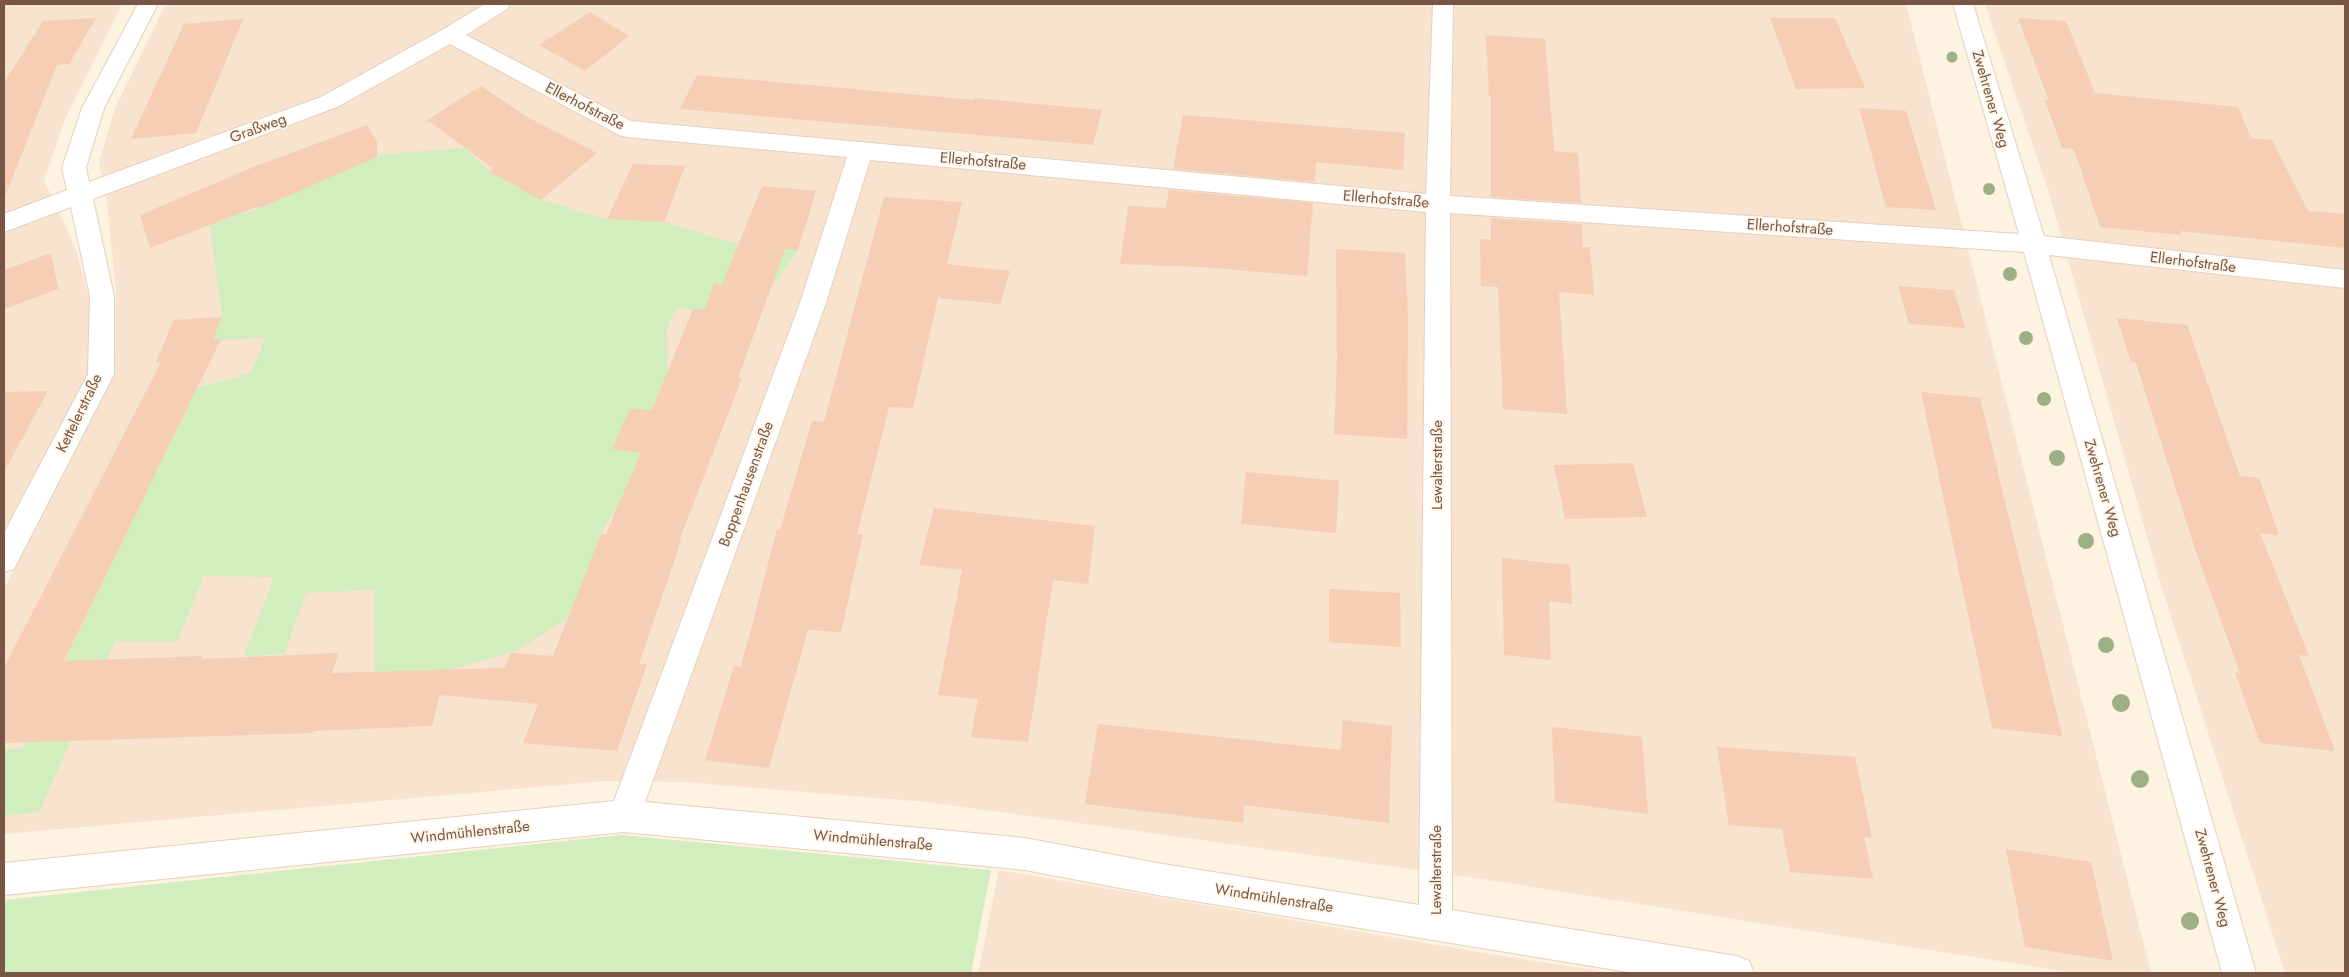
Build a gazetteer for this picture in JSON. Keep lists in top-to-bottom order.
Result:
{
  "streets": {
    "street": [
      "Zwehrener Weg",
      "Ellerhofstraße",
      "Graßweg",
      "Kettelerstraße",
      "Lewalterstraße",
      "Boppenhausenstraße",
      "Windmühlenstraße"
    ]
  },
  "crossings": [
    ["Zwehrener Weg", "Ellerhofstraße"],
    ["Ellerhofstraße", "Graßweg"],
    ["Ellerhofstraße", "Lewalterstraße"],
    ["Ellerhofstraße", "Boppenhausenstraße"],
    ["Graßweg", "Kettelerstraße"],
    ["Lewalterstraße", "Windmühlenstraße"],
    ["Boppenhausenstraße", "Windmühlenstraße"]
  ]
}
